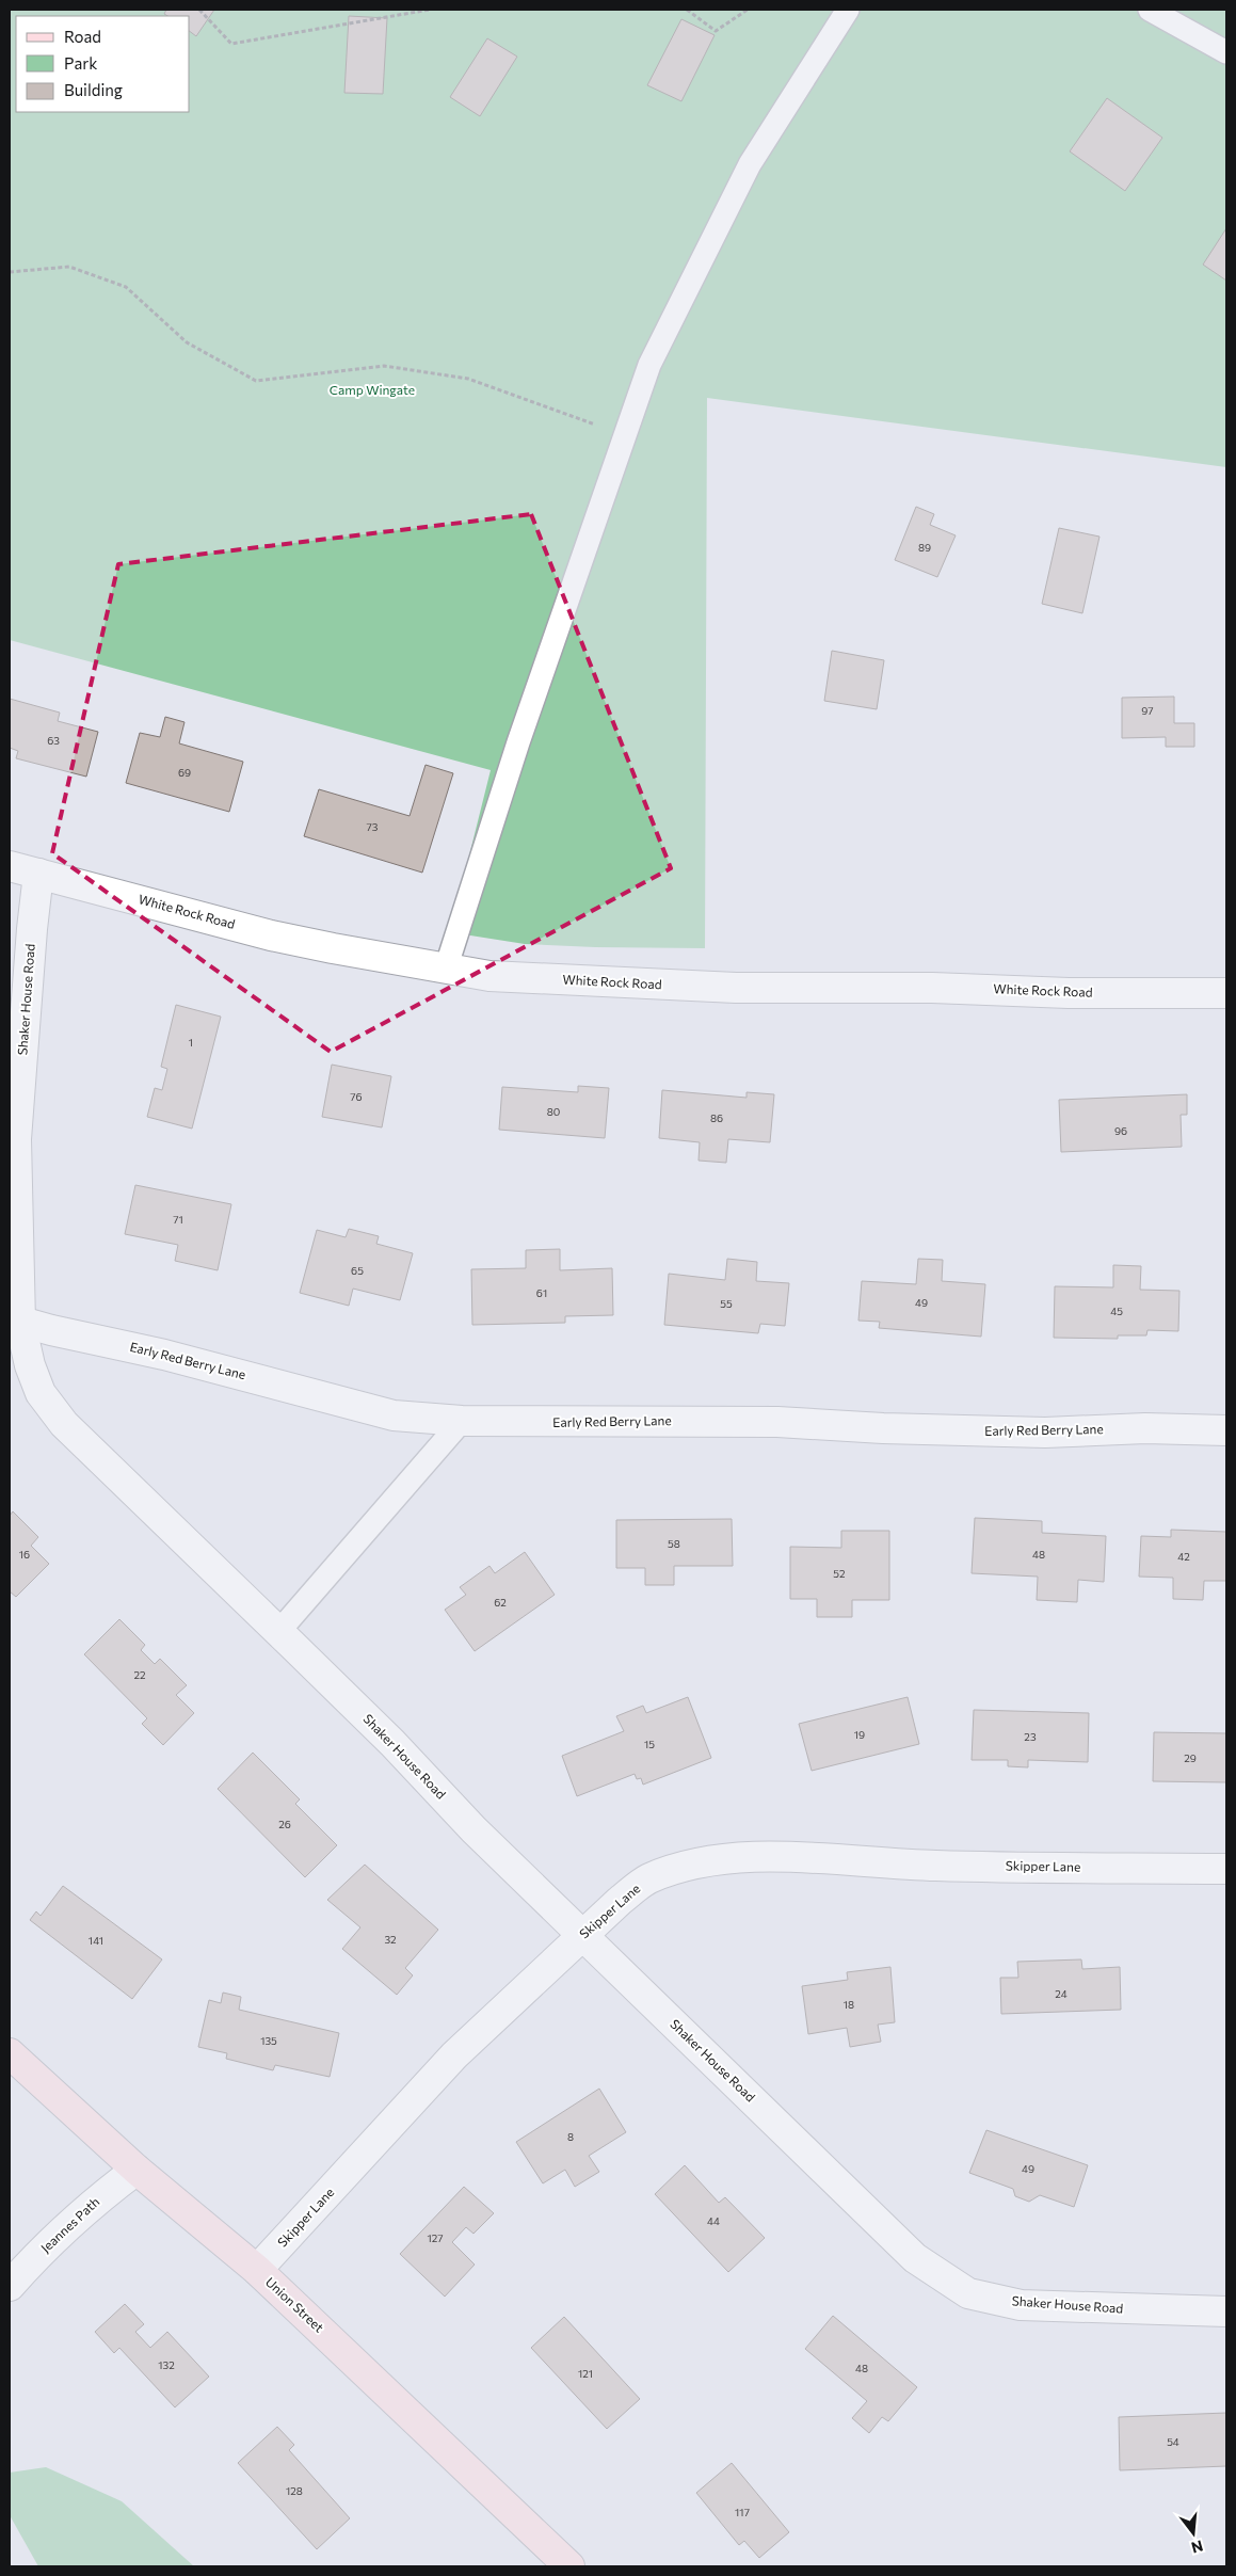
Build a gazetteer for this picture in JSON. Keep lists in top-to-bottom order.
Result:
{
  "streets": {
    "main road": ["Union Street"],
    "street": [
      "White Rock Road",
      "Shaker House Road",
      "Early Red Berry Lane",
      "Skipper Lane",
      "Jeannes Path"
    ]
  },
  "crossings": [
    ["White Rock Road", "Shaker House Road"],
    ["Shaker House Road", "Early Red Berry Lane"],
    ["Shaker House Road", "Skipper Lane"],
    ["Skipper Lane", "Union Street"],
    ["Jeannes Path", "Union Street"]
  ],
  "parks": ["Camp Wingate"],
  "house_numbers": [
    "89",
    "97",
    "63",
    "69",
    "73",
    "1",
    "76",
    "80",
    "86",
    "96",
    "71",
    "65",
    "61",
    "49",
    "55",
    "45",
    "58",
    "16",
    "48",
    "42",
    "52",
    "62",
    "22",
    "19",
    "23",
    "15",
    "29",
    "26",
    "32",
    "141",
    "24",
    "18",
    "135",
    "8",
    "49",
    "44",
    "127",
    "132",
    "48",
    "121",
    "54",
    "128",
    "117"
  ],
  "legend": ["Road", "Park", "Building"],
  "north": "bottom"
}
